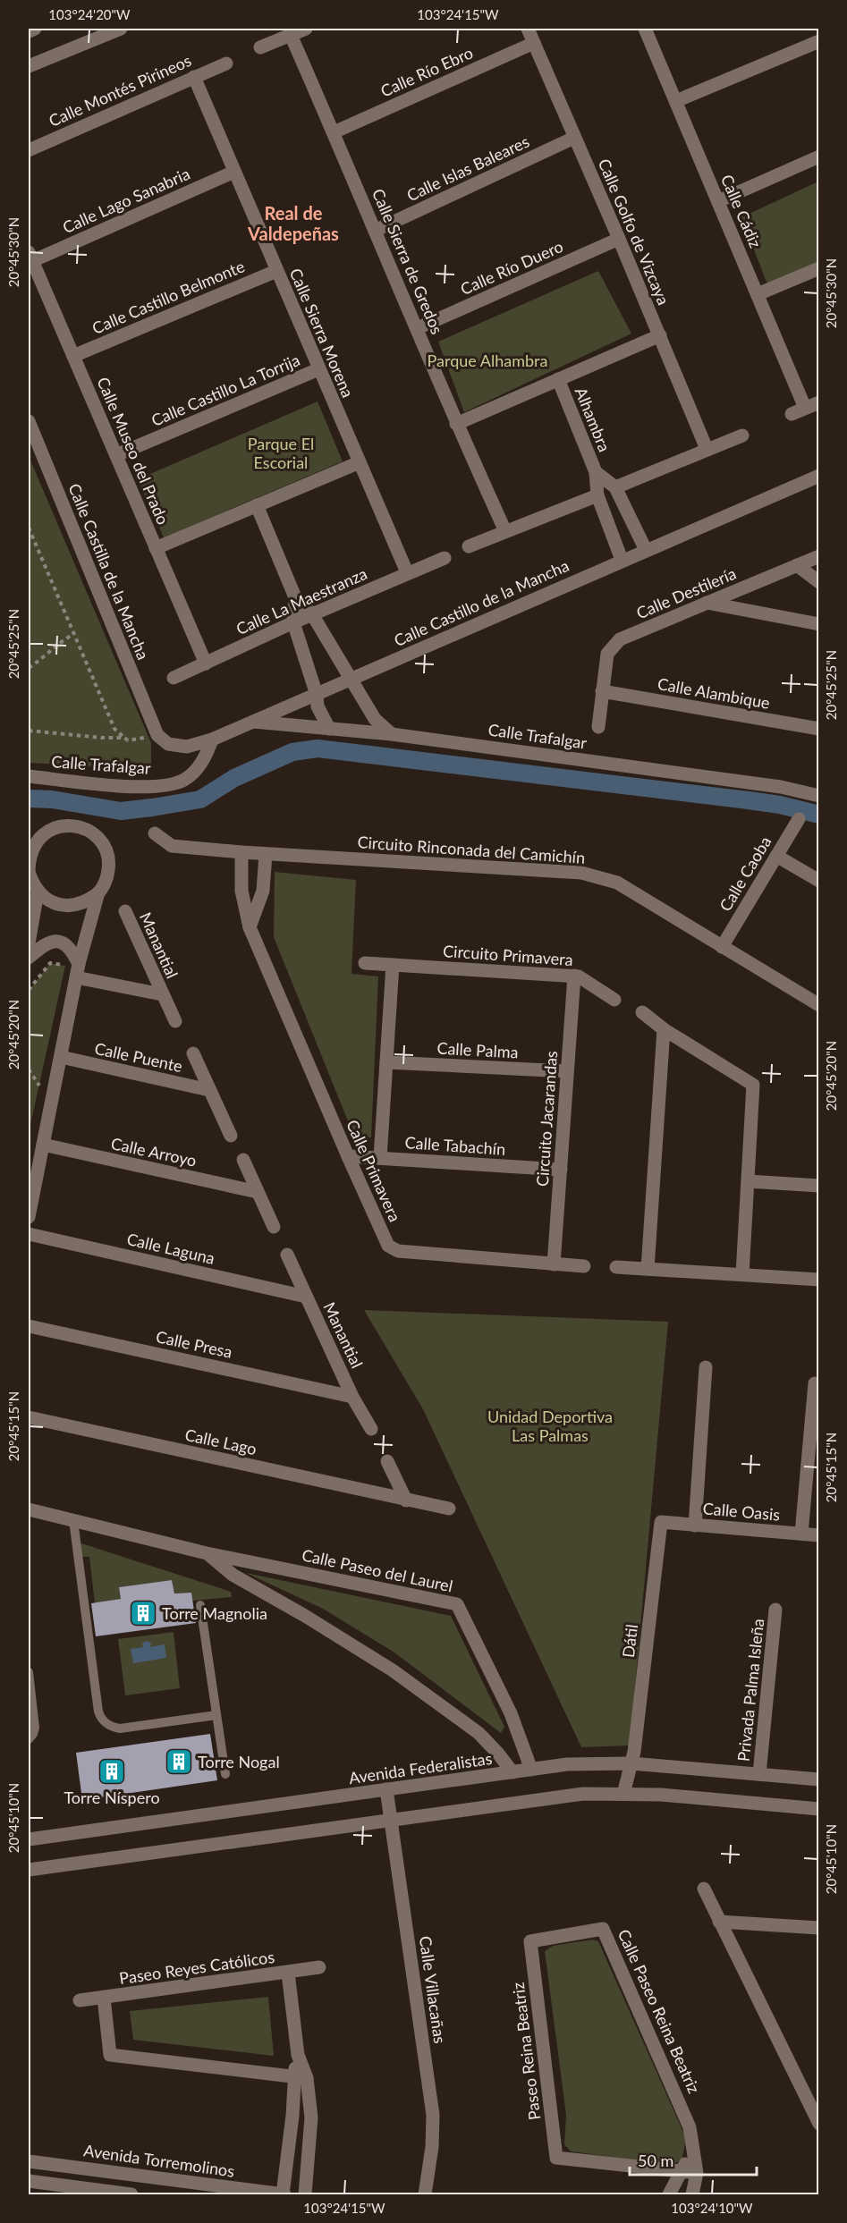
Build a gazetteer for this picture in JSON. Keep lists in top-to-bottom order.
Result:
{
  "streets": {
    "street": [
      "Calle Río Ebro",
      "Calle Montés Pirineos",
      "Calle Islas Baleares",
      "Calle Lago Sanabria",
      "Calle Cádiz",
      "Calle Golfo de Vizcaya",
      "Calle Sierra de Gredos",
      "Calle Río Duero",
      "Calle Castillo Belmonte",
      "Calle Sierra Morena",
      "Calle Castillo La Torrija",
      "Alhambra",
      "Calle Museo del Prado",
      "Calle Castilla de la Mancha",
      "Calle Destilería",
      "Calle La Maestranza",
      "Calle Castillo de la Mancha",
      "Calle Alambique",
      "Calle Trafalgar",
      "Circuito Rinconada del Camichín",
      "Calle Caoba",
      "Manantial",
      "Circuito Primavera",
      "Calle Palma",
      "Calle Puente",
      "Circuito Jacarandas",
      "Calle Tabachín",
      "Calle Arroyo",
      "Calle Primavera",
      "Calle Laguna",
      "Calle Presa",
      "Calle Lago",
      "Calle Oasis",
      "Calle Paseo del Laurel",
      "Dátil",
      "Privada Palma Isleña",
      "Avenida Federalistas",
      "Paseo Reyes Católicos",
      "Calle Villacañas",
      "Calle Paseo Reina Beatriz",
      "Paseo Reina Beatriz",
      "Avenida Torremolinos"
    ]
  },
  "crossings": [
    ["Calle Río Ebro", "Calle Golfo de Vizcaya"],
    ["Calle Río Ebro", "Calle Sierra de Gredos"],
    ["Calle Montés Pirineos", "Calle Sierra Morena"],
    ["Calle Islas Baleares", "Calle Golfo de Vizcaya"],
    ["Calle Islas Baleares", "Calle Sierra de Gredos"],
    ["Calle Lago Sanabria", "Calle Sierra Morena"],
    ["Calle Lago Sanabria", "Calle Museo del Prado"],
    ["Calle Golfo de Vizcaya", "Calle Río Duero"],
    ["Calle Sierra de Gredos", "Calle Río Duero"],
    ["Calle Castillo Belmonte", "Calle Sierra Morena"],
    ["Calle Castillo Belmonte", "Calle Museo del Prado"],
    ["Calle Sierra Morena", "Calle Castillo La Torrija"],
    ["Calle Sierra Morena", "Calle La Maestranza"],
    ["Calle Castillo La Torrija", "Calle Museo del Prado"],
    ["Alhambra", "Calle Castillo de la Mancha"],
    ["Calle Museo del Prado", "Calle La Maestranza"],
    ["Calle Castilla de la Mancha", "Calle Castillo de la Mancha"],
    ["Calle Destilería", "Calle Alambique"],
    ["Calle Castillo de la Mancha", "Calle Trafalgar"],
    ["Circuito Rinconada del Camichín", "Calle Caoba"],
    ["Circuito Rinconada del Camichín", "Calle Primavera"],
    ["Manantial", "Calle Laguna"],
    ["Manantial", "Calle Presa"],
    ["Circuito Primavera", "Circuito Jacarandas"],
    ["Calle Palma", "Circuito Jacarandas"],
    ["Circuito Jacarandas", "Calle Tabachín"],
    ["Circuito Jacarandas", "Calle Primavera"],
    ["Calle Tabachín", "Calle Primavera"],
    ["Calle Oasis", "Dátil"],
    ["Calle Paseo del Laurel", "Avenida Federalistas"],
    ["Dátil", "Avenida Federalistas"],
    ["Privada Palma Isleña", "Avenida Federalistas"],
    ["Avenida Federalistas", "Calle Villacañas"],
    ["Calle Paseo Reina Beatriz", "Paseo Reina Beatriz"]
  ],
  "districts": ["Real de Valdepeñas"],
  "parks": ["Parque Alhambra", "Parque El Escorial", "Unidad Deportiva Las Palmas"],
  "places": {
    "building": ["Torre Magnolia", "Torre Nogal", "Torre Níspero"]
  },
  "scale_bar": "50 m",
  "coordinates": [
    "103°24'20\"W",
    "103°24'15\"W",
    "20°45'30\"N",
    "20°45'25\"N",
    "20°45'20\"N",
    "20°45'15\"N",
    "20°45'10\"N",
    "103°24'10\"W"
  ]
}
